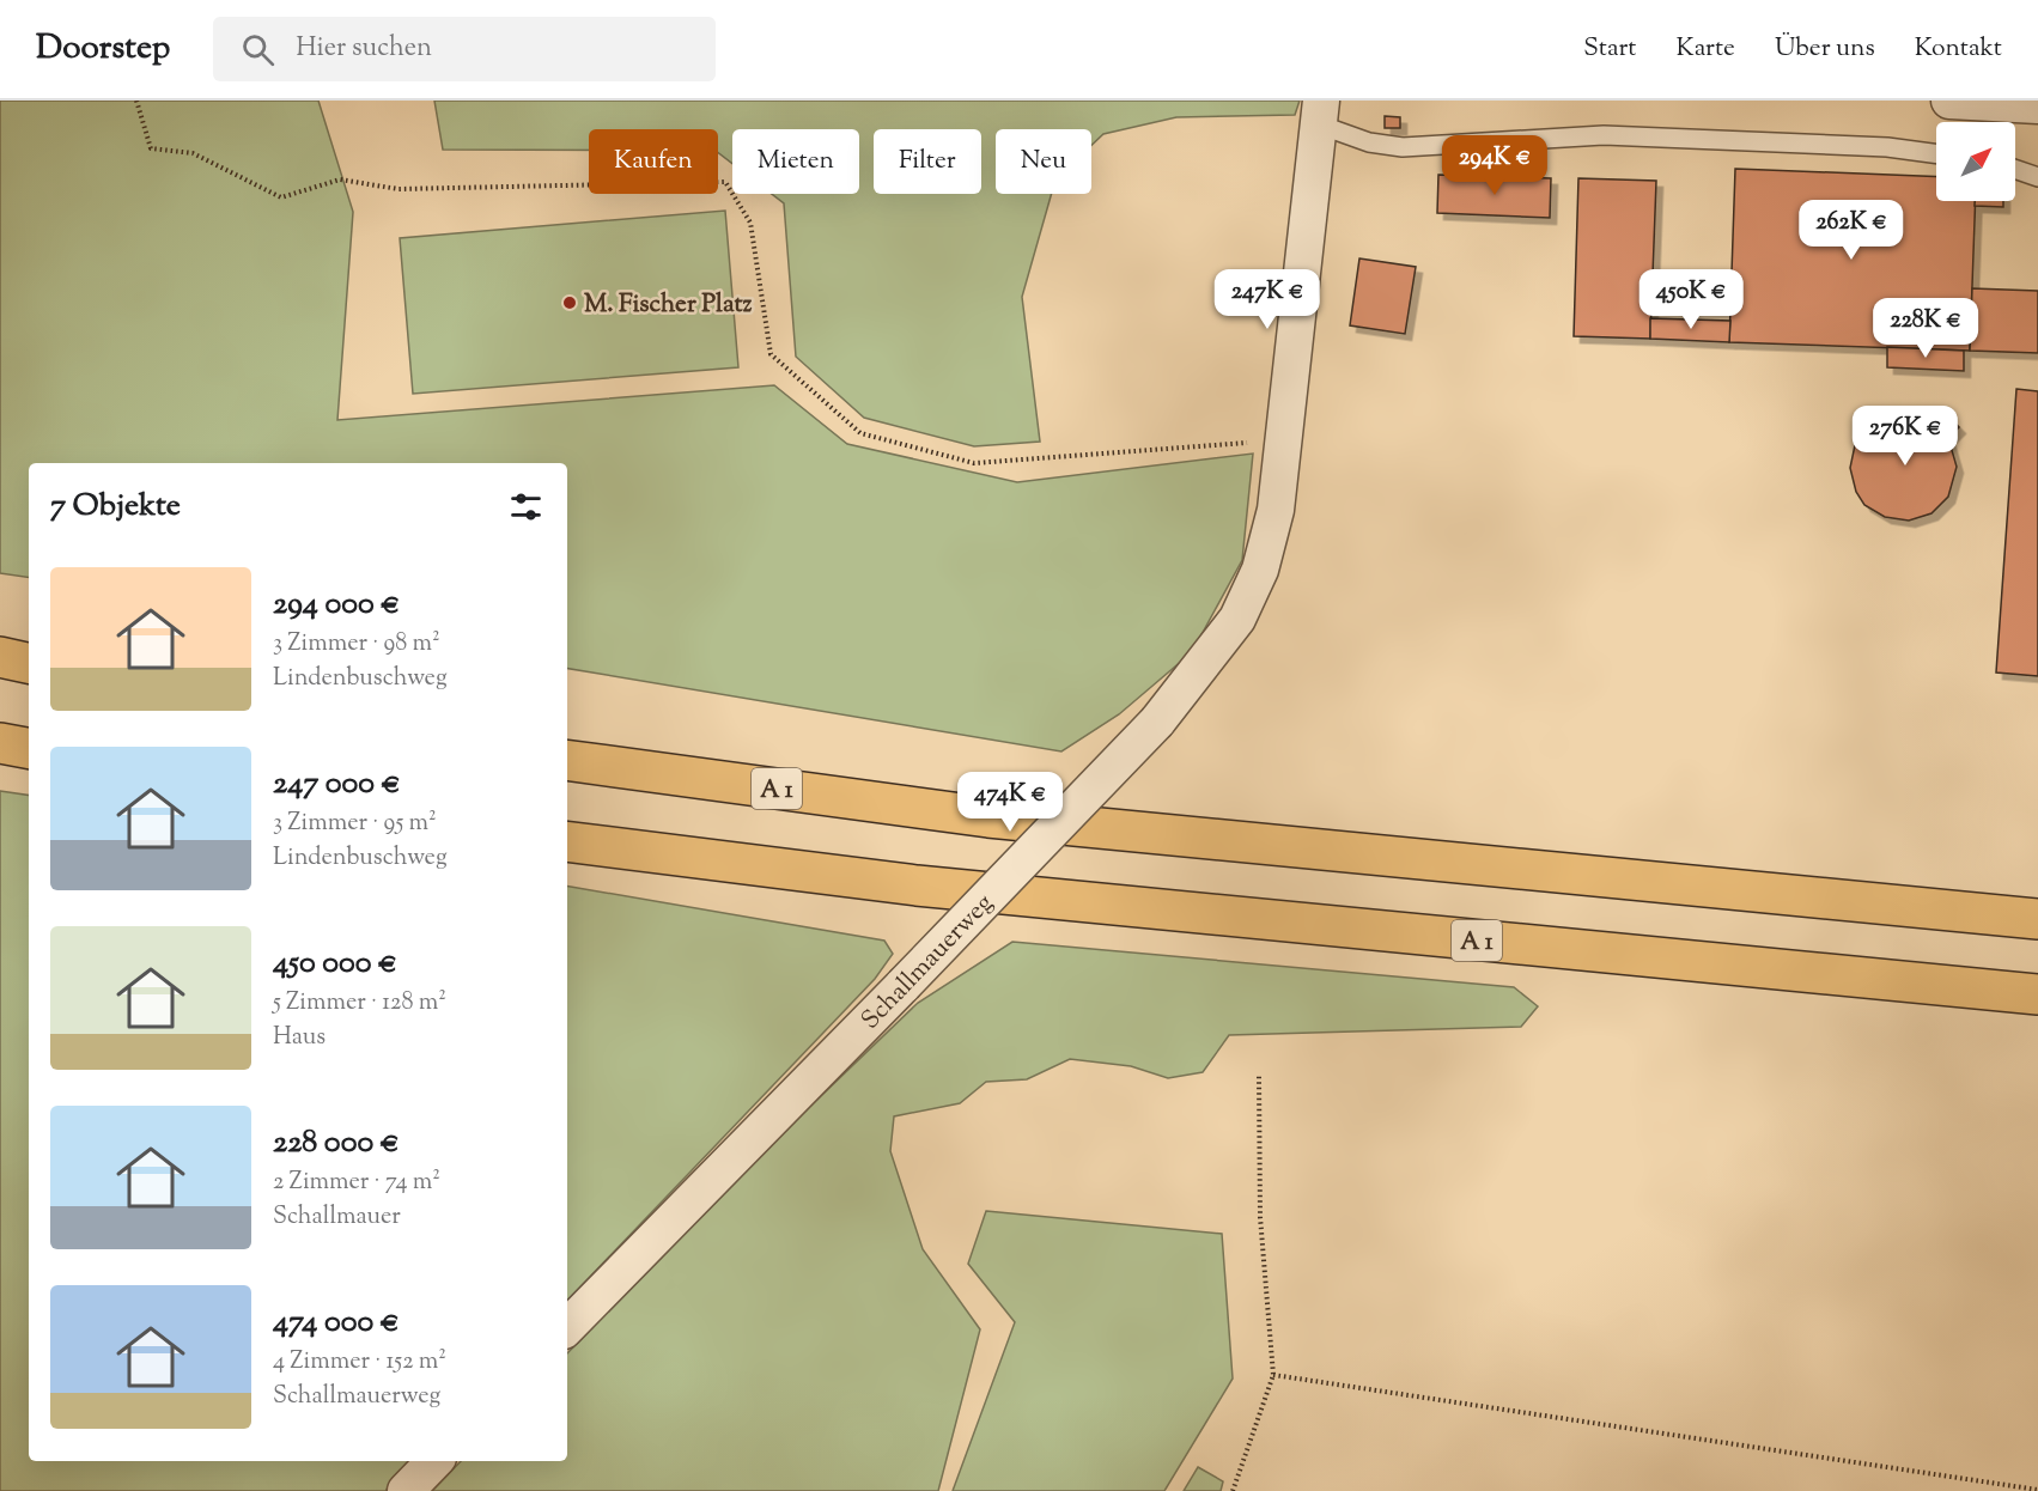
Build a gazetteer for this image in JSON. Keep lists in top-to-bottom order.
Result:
{
  "streets": {
    "highway": ["A 1"],
    "street": ["Schallmauerweg"]
  },
  "places": ["M. Fischer Platz"],
  "north": "top right",
  "page": {
    "header": "Doorstep",
    "search": "Hier suchen",
    "nav": [
      "Start",
      "Karte",
      "Über uns",
      "Kontakt"
    ],
    "chip": [
      "Kaufen",
      "Mieten",
      "Filter",
      "Neu"
    ],
    "price": [
      "294K €",
      "262K €",
      "247K €",
      "450K €",
      "228K €",
      "276K €",
      "474K €"
    ],
    "heading": "7 Objekte",
    "list": [
      {
        "name": "294 000 €",
        "note": "3 Zimmer · 98 m² · Lindenbuschweg"
      },
      {
        "name": "247 000 €",
        "note": "3 Zimmer · 95 m² · Lindenbuschweg"
      },
      {
        "name": "450 000 €",
        "note": "5 Zimmer · 128 m² · Haus"
      },
      {
        "name": "228 000 €",
        "note": "2 Zimmer · 74 m² · Schallmauer"
      },
      {
        "name": "474 000 €",
        "note": "4 Zimmer · 152 m² · Schallmauerweg"
      }
    ]
  }
}
